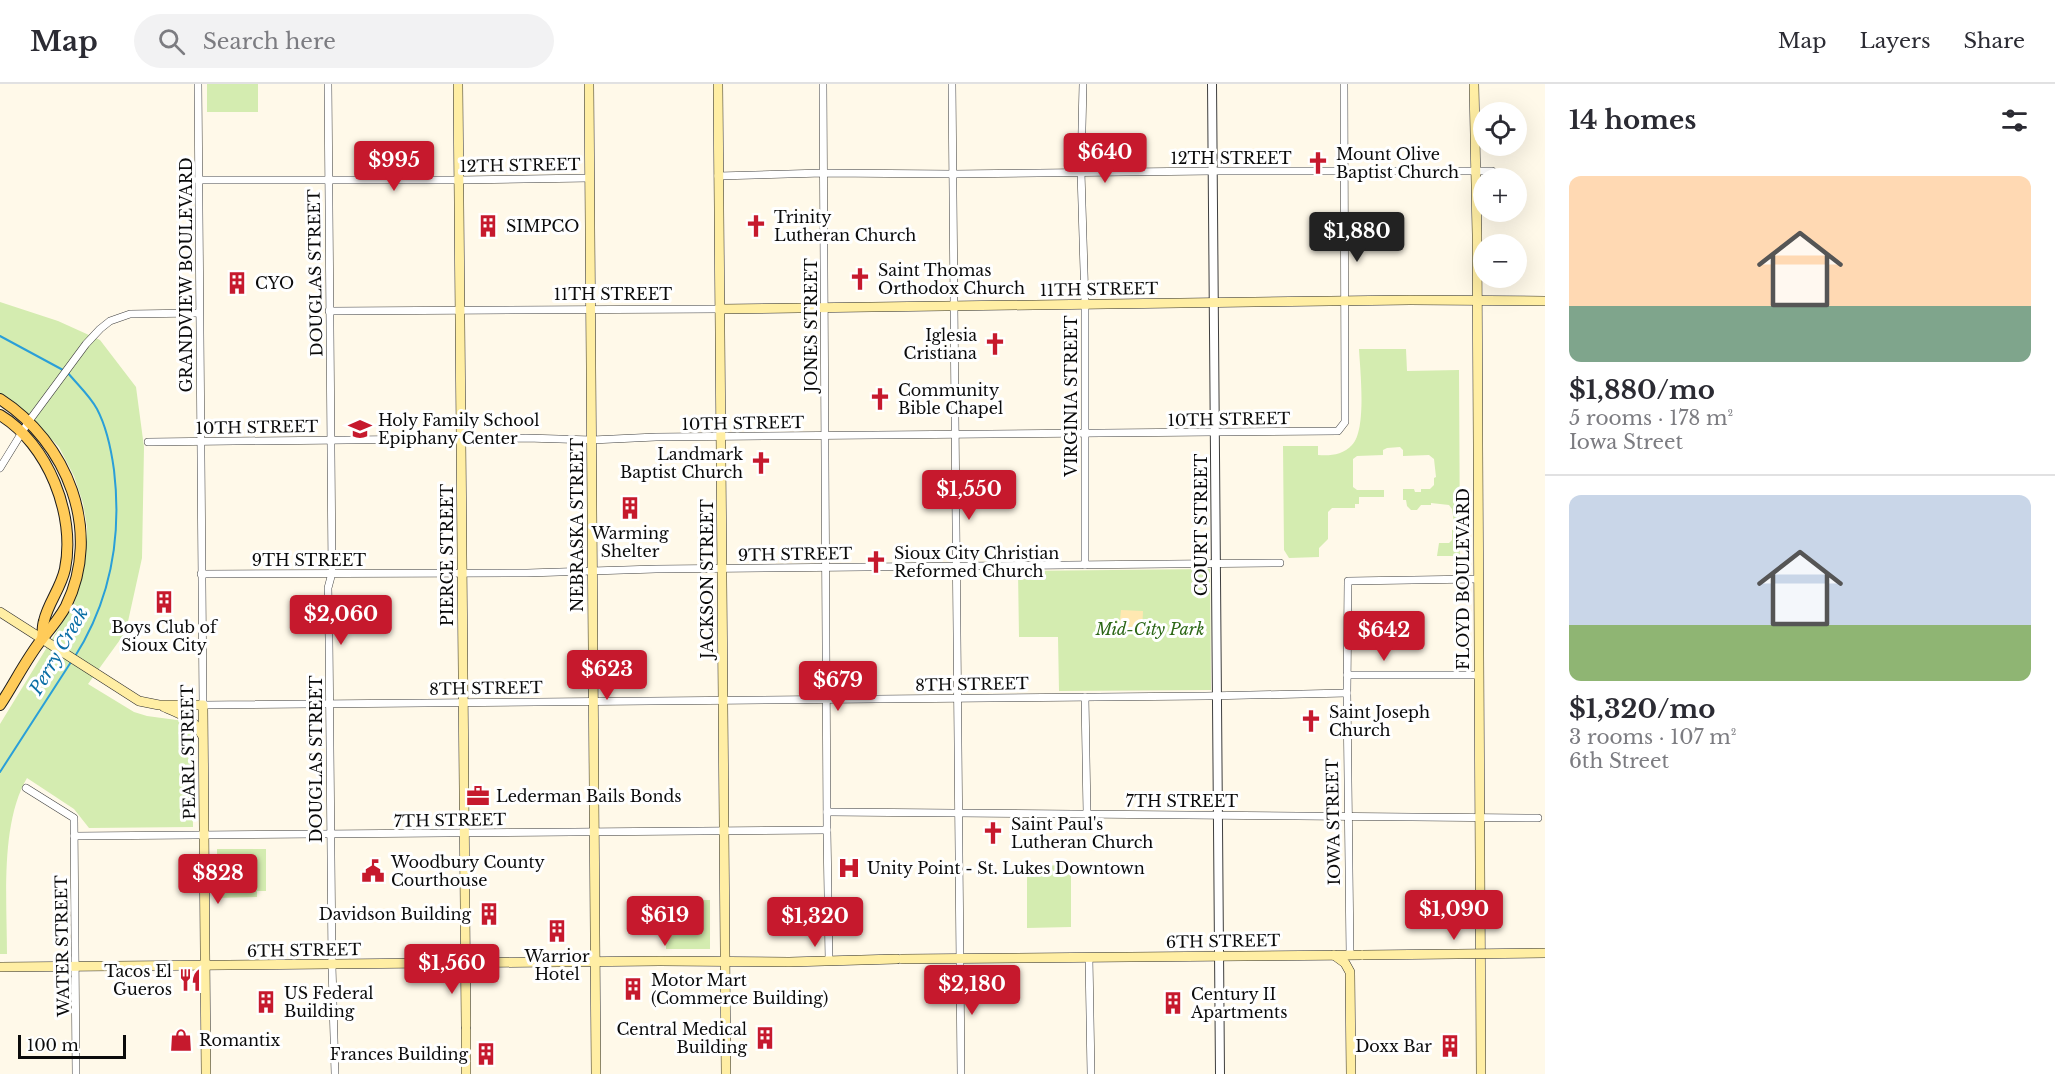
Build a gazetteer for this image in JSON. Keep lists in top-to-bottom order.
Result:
{
  "streets": {
    "main road": [
      "11TH STREET",
      "NEBRASKA STREET",
      "PIERCE STREET",
      "JACKSON STREET",
      "FLOYD BOULEVARD",
      "PEARL STREET",
      "6TH STREET"
    ],
    "street": [
      "12TH STREET",
      "DOUGLAS STREET",
      "GRANDVIEW BOULEVARD",
      "JONES STREET",
      "VIRGINIA STREET",
      "10TH STREET",
      "COURT STREET",
      "9TH STREET",
      "8TH STREET",
      "7TH STREET",
      "IOWA STREET",
      "WATER STREET"
    ]
  },
  "crossings": [
    ["12TH STREET", "DOUGLAS STREET"],
    ["12TH STREET", "GRANDVIEW BOULEVARD"],
    ["12TH STREET", "JONES STREET"],
    ["12TH STREET", "VIRGINIA STREET"],
    ["12TH STREET", "NEBRASKA STREET"],
    ["12TH STREET", "COURT STREET"],
    ["12TH STREET", "PIERCE STREET"],
    ["12TH STREET", "JACKSON STREET"],
    ["DOUGLAS STREET", "11TH STREET"],
    ["DOUGLAS STREET", "10TH STREET"],
    ["DOUGLAS STREET", "9TH STREET"],
    ["DOUGLAS STREET", "8TH STREET"],
    ["DOUGLAS STREET", "7TH STREET"],
    ["DOUGLAS STREET", "6TH STREET"],
    ["GRANDVIEW BOULEVARD", "10TH STREET"],
    ["GRANDVIEW BOULEVARD", "9TH STREET"],
    ["GRANDVIEW BOULEVARD", "PEARL STREET"],
    ["11TH STREET", "JONES STREET"],
    ["11TH STREET", "VIRGINIA STREET"],
    ["11TH STREET", "10TH STREET"],
    ["11TH STREET", "NEBRASKA STREET"],
    ["11TH STREET", "COURT STREET"],
    ["11TH STREET", "PIERCE STREET"],
    ["11TH STREET", "JACKSON STREET"],
    ["11TH STREET", "FLOYD BOULEVARD"],
    ["JONES STREET", "10TH STREET"],
    ["JONES STREET", "9TH STREET"],
    ["JONES STREET", "8TH STREET"],
    ["JONES STREET", "7TH STREET"],
    ["JONES STREET", "6TH STREET"],
    ["VIRGINIA STREET", "10TH STREET"],
    ["VIRGINIA STREET", "9TH STREET"],
    ["10TH STREET", "NEBRASKA STREET"],
    ["10TH STREET", "COURT STREET"],
    ["10TH STREET", "PIERCE STREET"],
    ["10TH STREET", "JACKSON STREET"],
    ["NEBRASKA STREET", "9TH STREET"],
    ["NEBRASKA STREET", "8TH STREET"],
    ["NEBRASKA STREET", "7TH STREET"],
    ["NEBRASKA STREET", "6TH STREET"],
    ["COURT STREET", "9TH STREET"],
    ["COURT STREET", "8TH STREET"],
    ["COURT STREET", "7TH STREET"],
    ["COURT STREET", "6TH STREET"],
    ["9TH STREET", "PIERCE STREET"],
    ["9TH STREET", "JACKSON STREET"],
    ["9TH STREET", "PEARL STREET"],
    ["PIERCE STREET", "8TH STREET"],
    ["PIERCE STREET", "7TH STREET"],
    ["PIERCE STREET", "6TH STREET"],
    ["JACKSON STREET", "8TH STREET"],
    ["JACKSON STREET", "7TH STREET"],
    ["JACKSON STREET", "6TH STREET"],
    ["FLOYD BOULEVARD", "7TH STREET"],
    ["FLOYD BOULEVARD", "IOWA STREET"],
    ["8TH STREET", "PEARL STREET"],
    ["8TH STREET", "IOWA STREET"],
    ["PEARL STREET", "7TH STREET"],
    ["PEARL STREET", "6TH STREET"],
    ["7TH STREET", "IOWA STREET"],
    ["7TH STREET", "WATER STREET"],
    ["IOWA STREET", "6TH STREET"],
    ["6TH STREET", "WATER STREET"]
  ],
  "water": ["Perry Creek"],
  "parks": ["Mid-City Park"],
  "places": {
    "church": [
      "Mount Olive Baptist Church",
      "Trinity Lutheran Church",
      "Saint Thomas Orthodox Church",
      "Iglesia Cristiana",
      "Community Bible Chapel",
      "Landmark Baptist Church",
      "Sioux City Christian Reformed Church",
      "Saint Joseph Church",
      "Saint Paul's Lutheran Church"
    ],
    "building": [
      "SIMPCO",
      "CYO",
      "Warming Shelter",
      "Boys Club of Sioux City",
      "Davidson Building",
      "Warrior Hotel",
      "Motor Mart (Commerce Building)",
      "US Federal Building",
      "Century II Apartments",
      "Central Medical Building",
      "Doxx Bar",
      "Frances Building"
    ],
    "school or university": ["Holy Family School Epiphany Center"],
    "office": ["Lederman Bails Bonds"],
    "hospital": ["Unity Point - St. Lukes Downtown"],
    "public building": ["Woodbury County Courthouse"],
    "restaurant": ["Tacos El Gueros"],
    "shop": ["Romantix"]
  },
  "scale_bar": "100 m",
  "page": {
    "header": "Map",
    "search": "Search here",
    "nav": ["Map", "Layers", "Share"],
    "heading": "14 homes",
    "map_buttons": ["+", "−"],
    "price": [
      "$640",
      "$995",
      "$1,880",
      "$1,550",
      "$2,060",
      "$642",
      "$623",
      "$679",
      "$828",
      "$1,090",
      "$619",
      "$1,320",
      "$1,560",
      "$2,180"
    ],
    "list": [
      {
        "name": "$1,880/mo",
        "note": "5 rooms · 178 m² · Iowa Street"
      },
      {
        "name": "$1,320/mo",
        "note": "3 rooms · 107 m² · 6th Street"
      }
    ],
    "scale": "100 m"
  }
}
